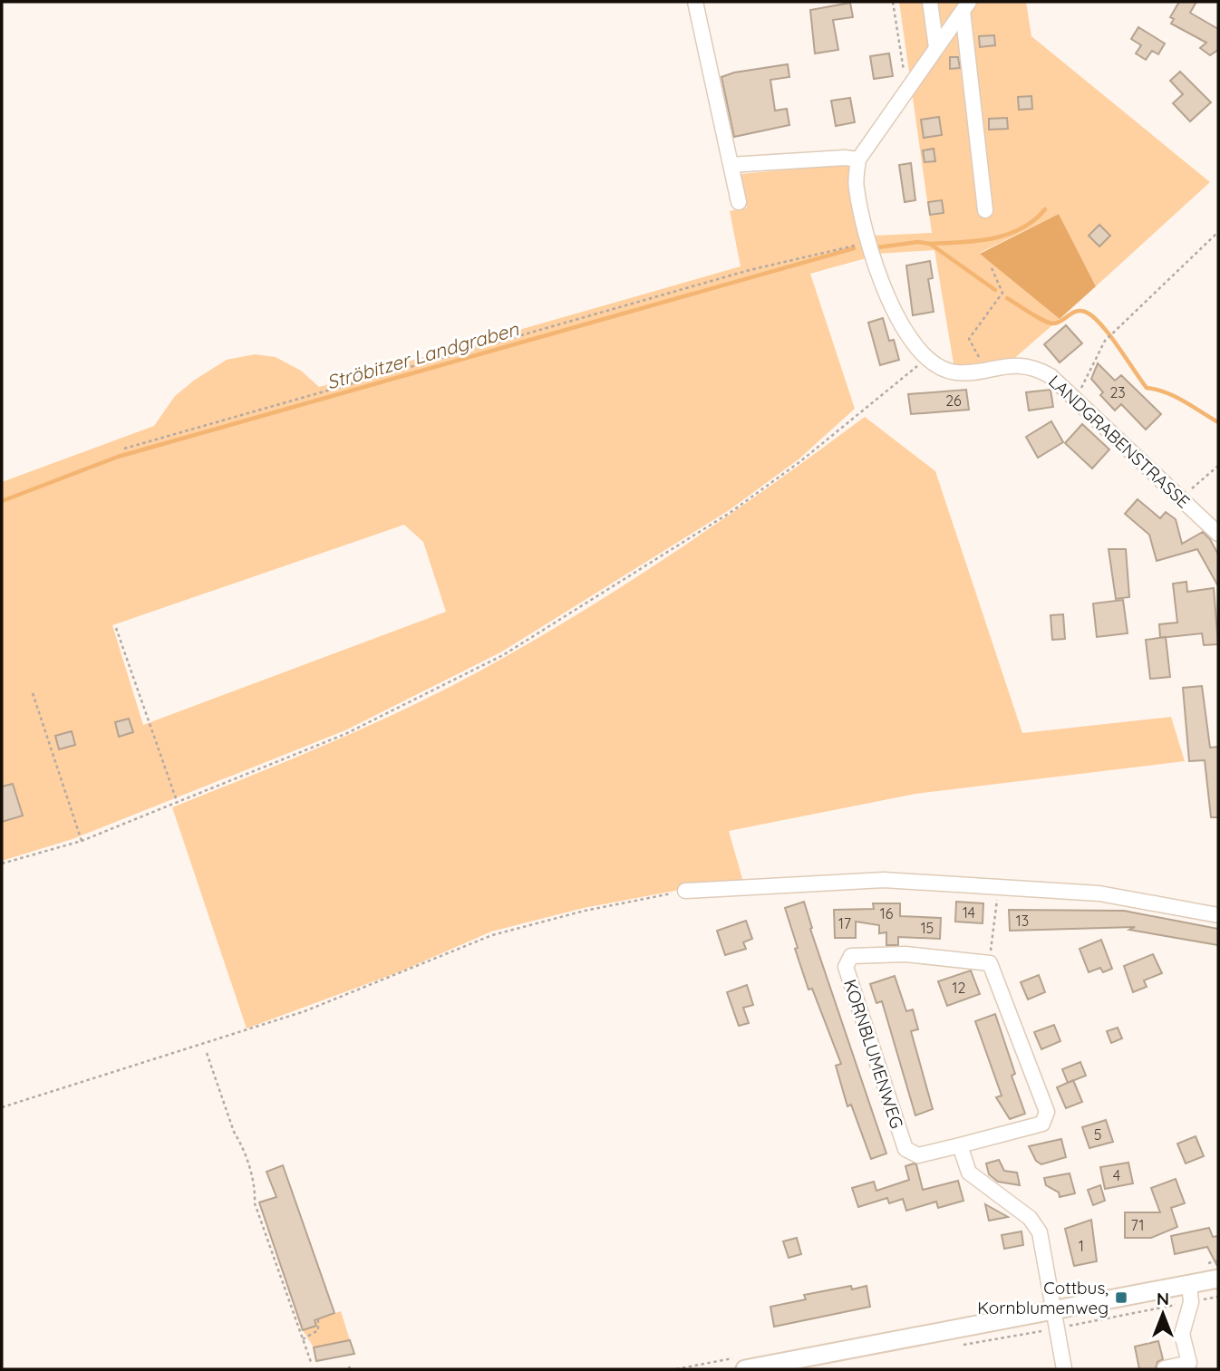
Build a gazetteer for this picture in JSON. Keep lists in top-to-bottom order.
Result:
{
  "streets": {
    "street": ["LANDGRABENSTRASSE", "KORNBLUMENWEG"]
  },
  "water": ["Ströbitzer Landgraben"],
  "places": {
    "transit": ["Cottbus, Kornblumenweg"]
  },
  "house_numbers": [
    "23",
    "26",
    "14",
    "16",
    "13",
    "17",
    "15",
    "12",
    "5",
    "4",
    "71",
    "1"
  ],
  "north": "top"
}
